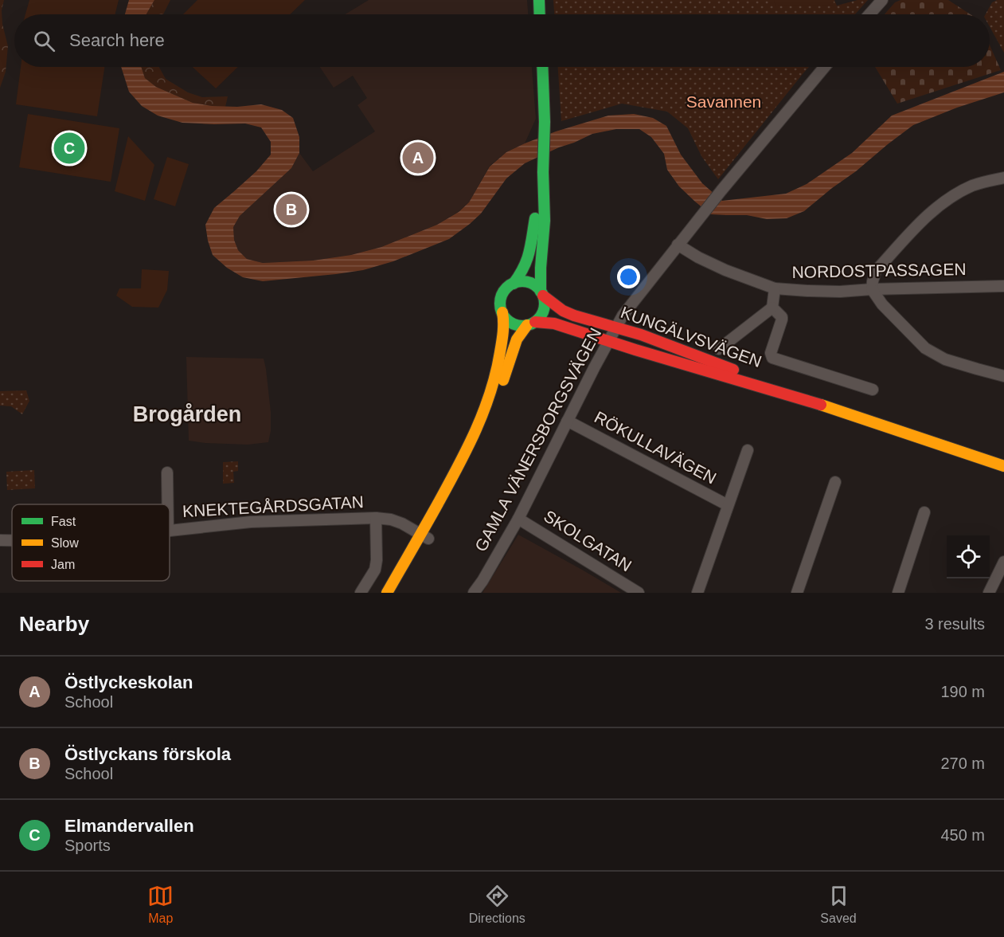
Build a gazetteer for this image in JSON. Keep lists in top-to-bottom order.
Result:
{
  "streets": {
    "main road": ["KUNGÄLVSVÄGEN"],
    "street": [
      "NORDOSTPASSAGEN",
      "GAMLA VÄNERSBORGSVÄGEN",
      "RÖKULLAVÄGEN",
      "KNEKTEGÅRDSGATAN",
      "SKOLGATAN"
    ]
  },
  "crossings": [
    ["NORDOSTPASSAGEN", "GAMLA VÄNERSBORGSVÄGEN"],
    ["KUNGÄLVSVÄGEN", "GAMLA VÄNERSBORGSVÄGEN"],
    ["GAMLA VÄNERSBORGSVÄGEN", "RÖKULLAVÄGEN"],
    ["GAMLA VÄNERSBORGSVÄGEN", "SKOLGATAN"]
  ],
  "districts": ["Brogården"],
  "parks": ["Savannen"],
  "legend": ["Fast", "Slow", "Jam"],
  "page": {
    "search": "Search here",
    "pins": ["C", "A", "B"],
    "heading": ["Nearby", "3 results"],
    "list": [
      {
        "mark": "A",
        "name": "Östlyckeskolan",
        "note": "School",
        "value": "190 m"
      },
      {
        "mark": "B",
        "name": "Östlyckans förskola",
        "note": "School",
        "value": "270 m"
      },
      {
        "mark": "C",
        "name": "Elmandervallen",
        "note": "Sports",
        "value": "450 m"
      }
    ],
    "nav": ["Map", "Directions", "Saved"]
  }
}
